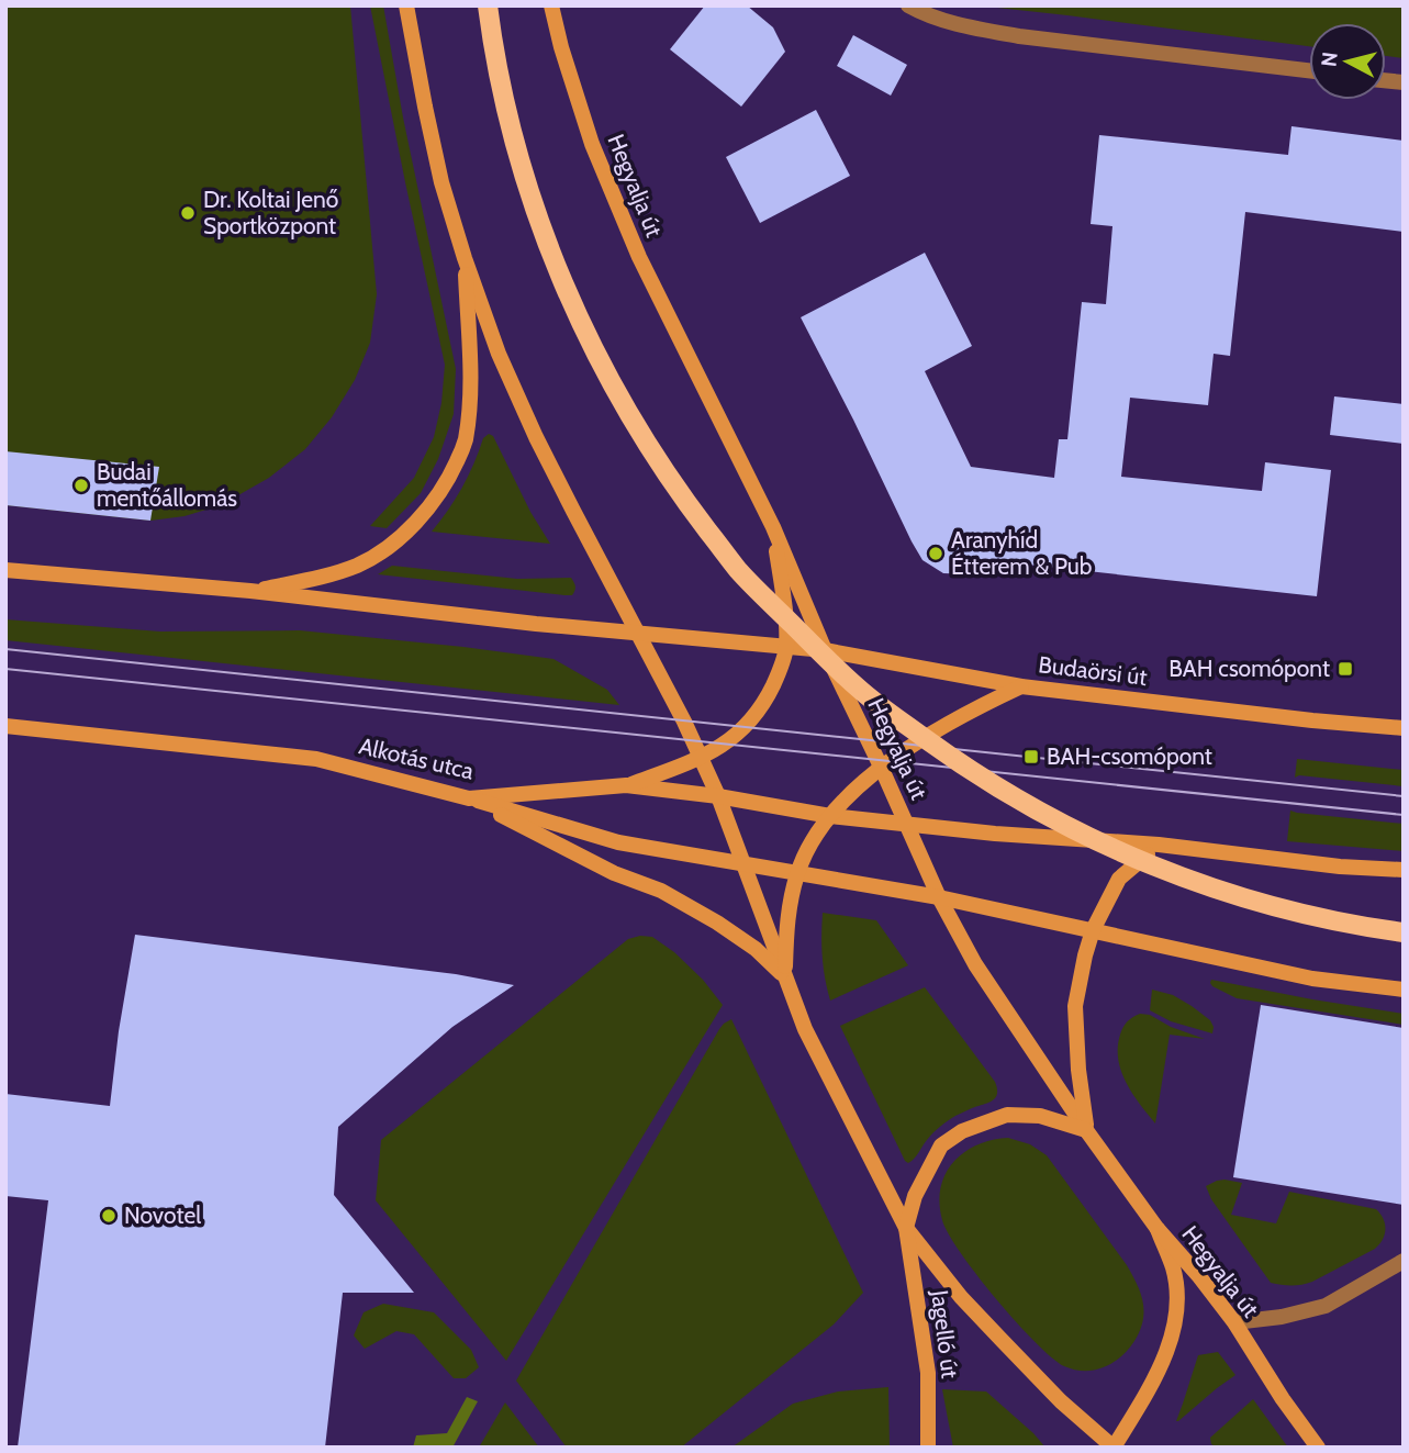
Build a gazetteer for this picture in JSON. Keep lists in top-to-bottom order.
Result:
{
  "streets": {
    "main road": [
      "Hegyalja út",
      "Budaörsi út",
      "Alkotás utca",
      "Jagelló út"
    ]
  },
  "crossings": [
    ["Hegyalja út", "Budaörsi út"],
    ["Hegyalja út", "Alkotás utca"]
  ],
  "places": {
    "other": [
      "Dr. Koltai Jenő Sportközpont",
      "Budai mentőállomás",
      "Aranyhíd Étterem & Pub",
      "Novotel"
    ],
    "transit": ["BAH csomópont", "BAH-csomópont"]
  },
  "north": "left"
}
